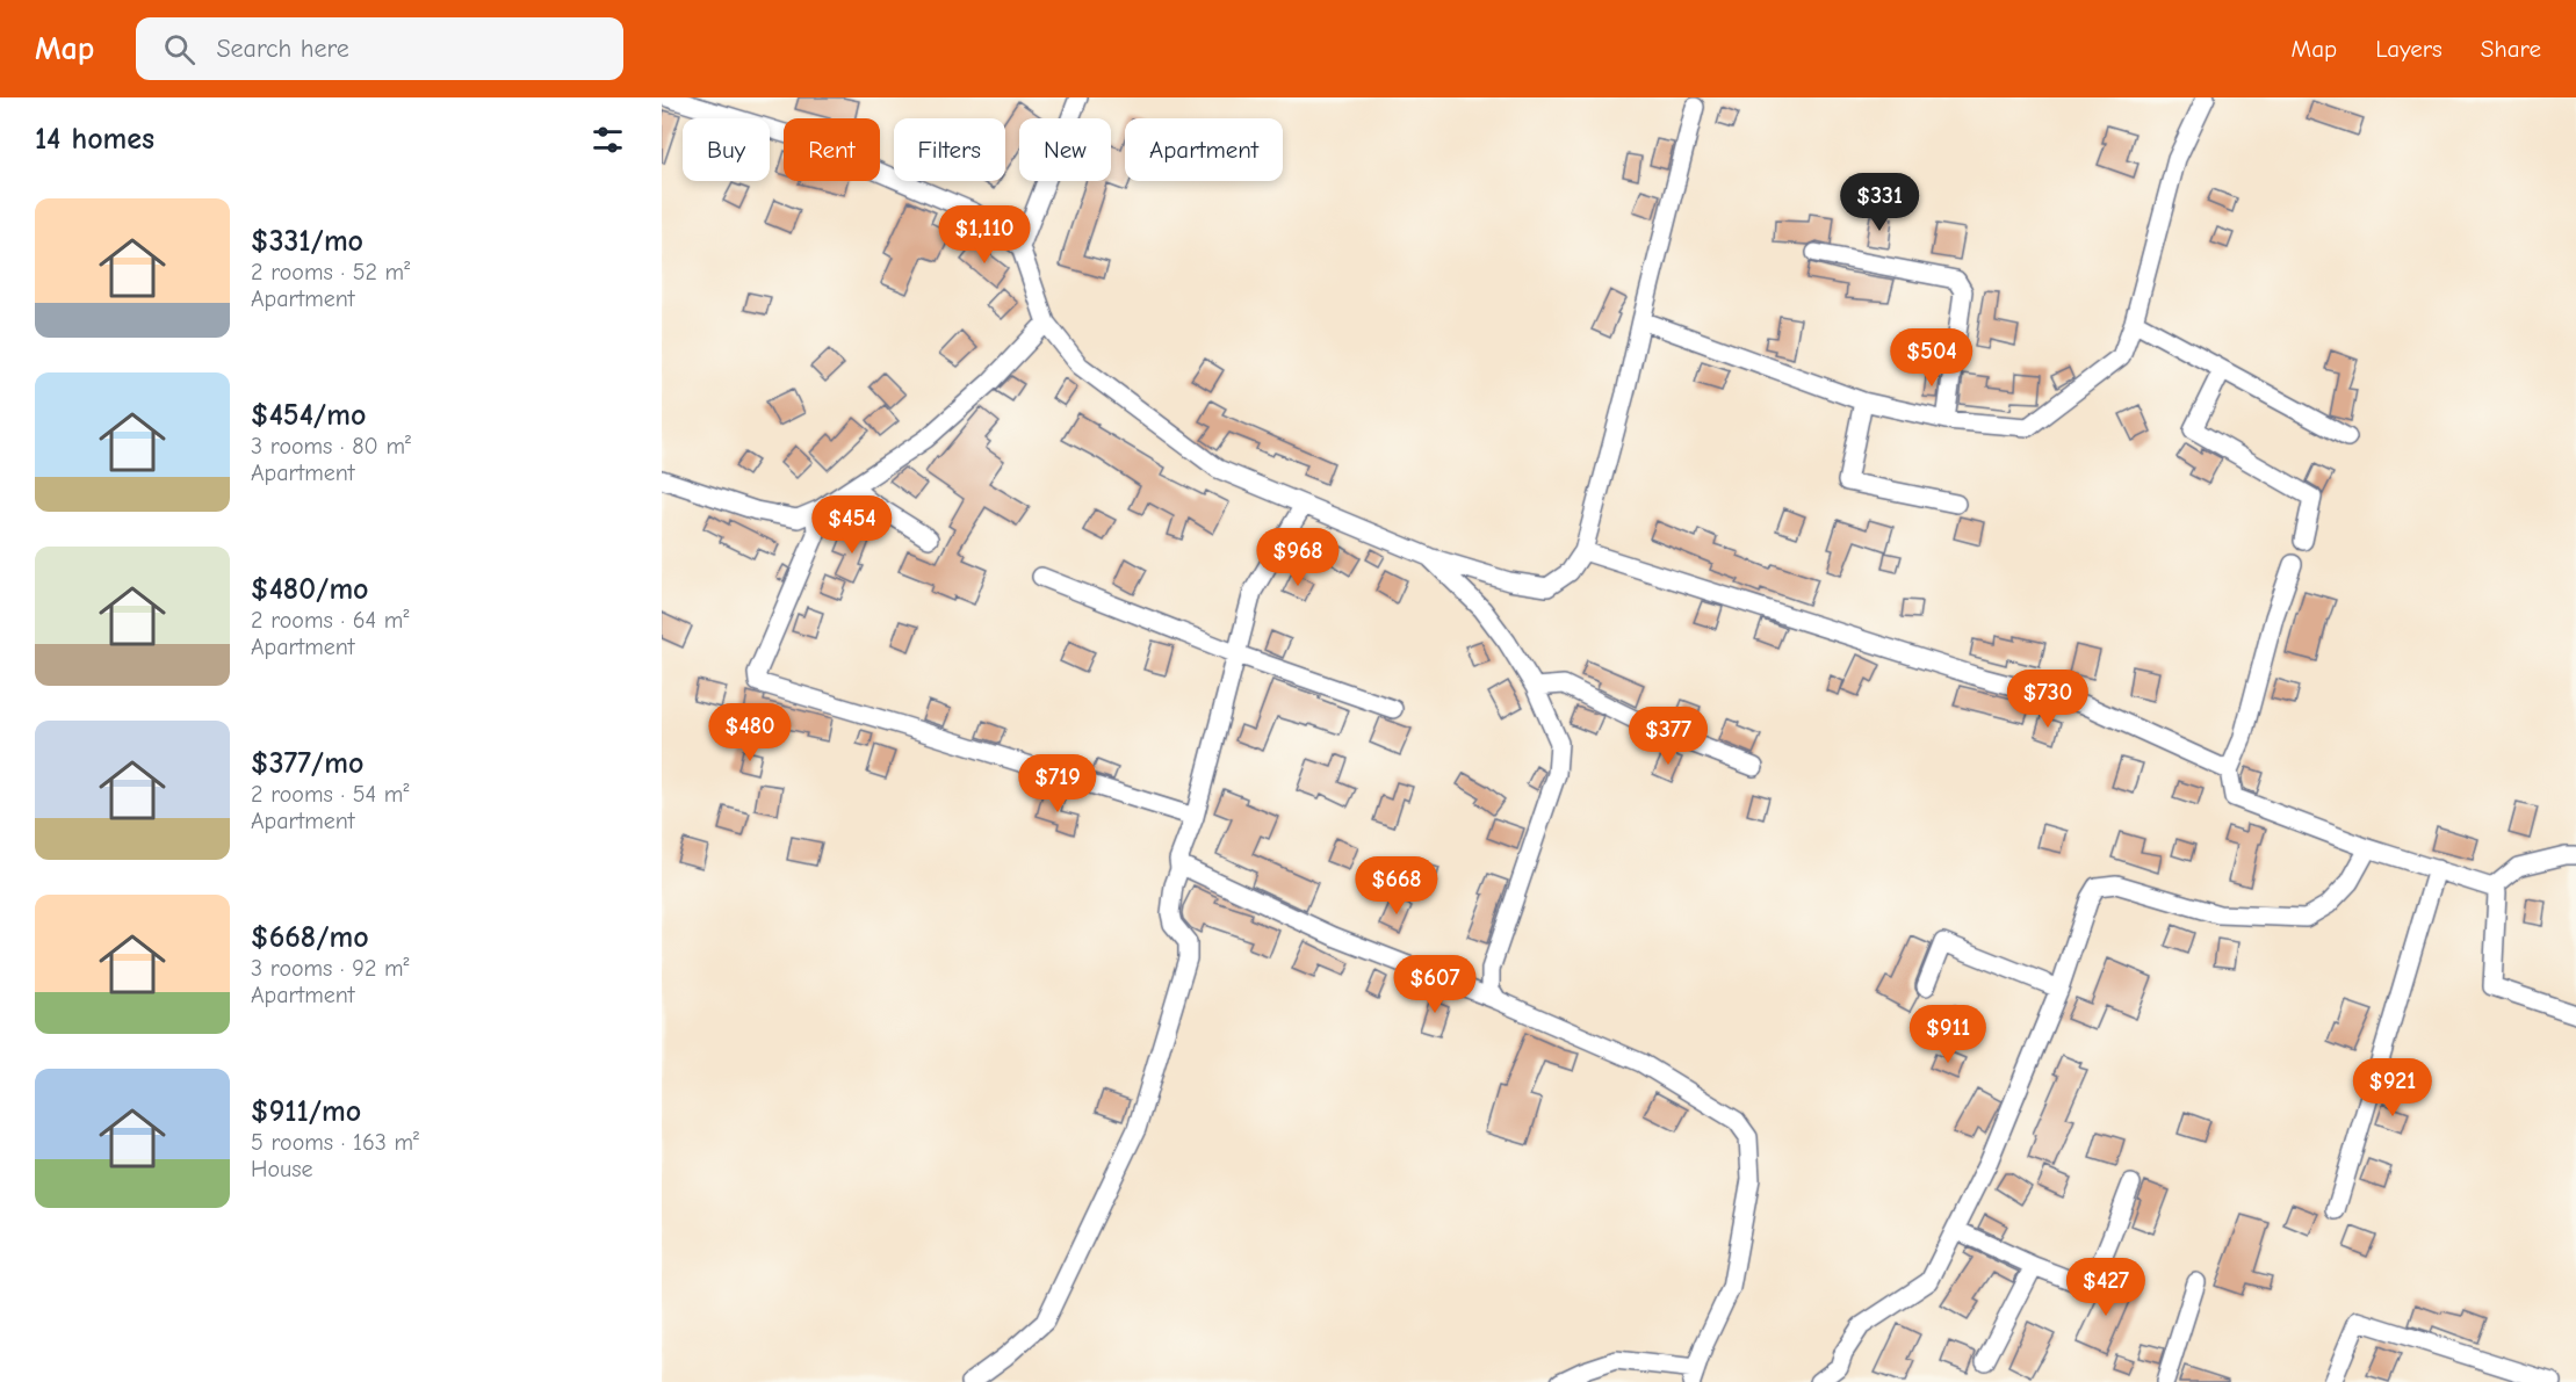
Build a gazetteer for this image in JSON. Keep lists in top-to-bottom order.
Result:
{
  "page": {
    "header": "Map",
    "search": "Search here",
    "nav": ["Map", "Layers", "Share"],
    "heading": "14 homes",
    "chip": [
      "Buy",
      "Rent",
      "Filters",
      "New",
      "Apartment"
    ],
    "price": [
      "$331",
      "$1,110",
      "$504",
      "$454",
      "$968",
      "$730",
      "$480",
      "$377",
      "$719",
      "$668",
      "$607",
      "$911",
      "$921",
      "$427"
    ],
    "list": [
      {
        "name": "$331/mo",
        "note": "2 rooms · 52 m² · Apartment"
      },
      {
        "name": "$454/mo",
        "note": "3 rooms · 80 m² · Apartment"
      },
      {
        "name": "$480/mo",
        "note": "2 rooms · 64 m² · Apartment"
      },
      {
        "name": "$377/mo",
        "note": "2 rooms · 54 m² · Apartment"
      },
      {
        "name": "$668/mo",
        "note": "3 rooms · 92 m² · Apartment"
      },
      {
        "name": "$911/mo",
        "note": "5 rooms · 163 m² · House"
      }
    ]
  }
}
